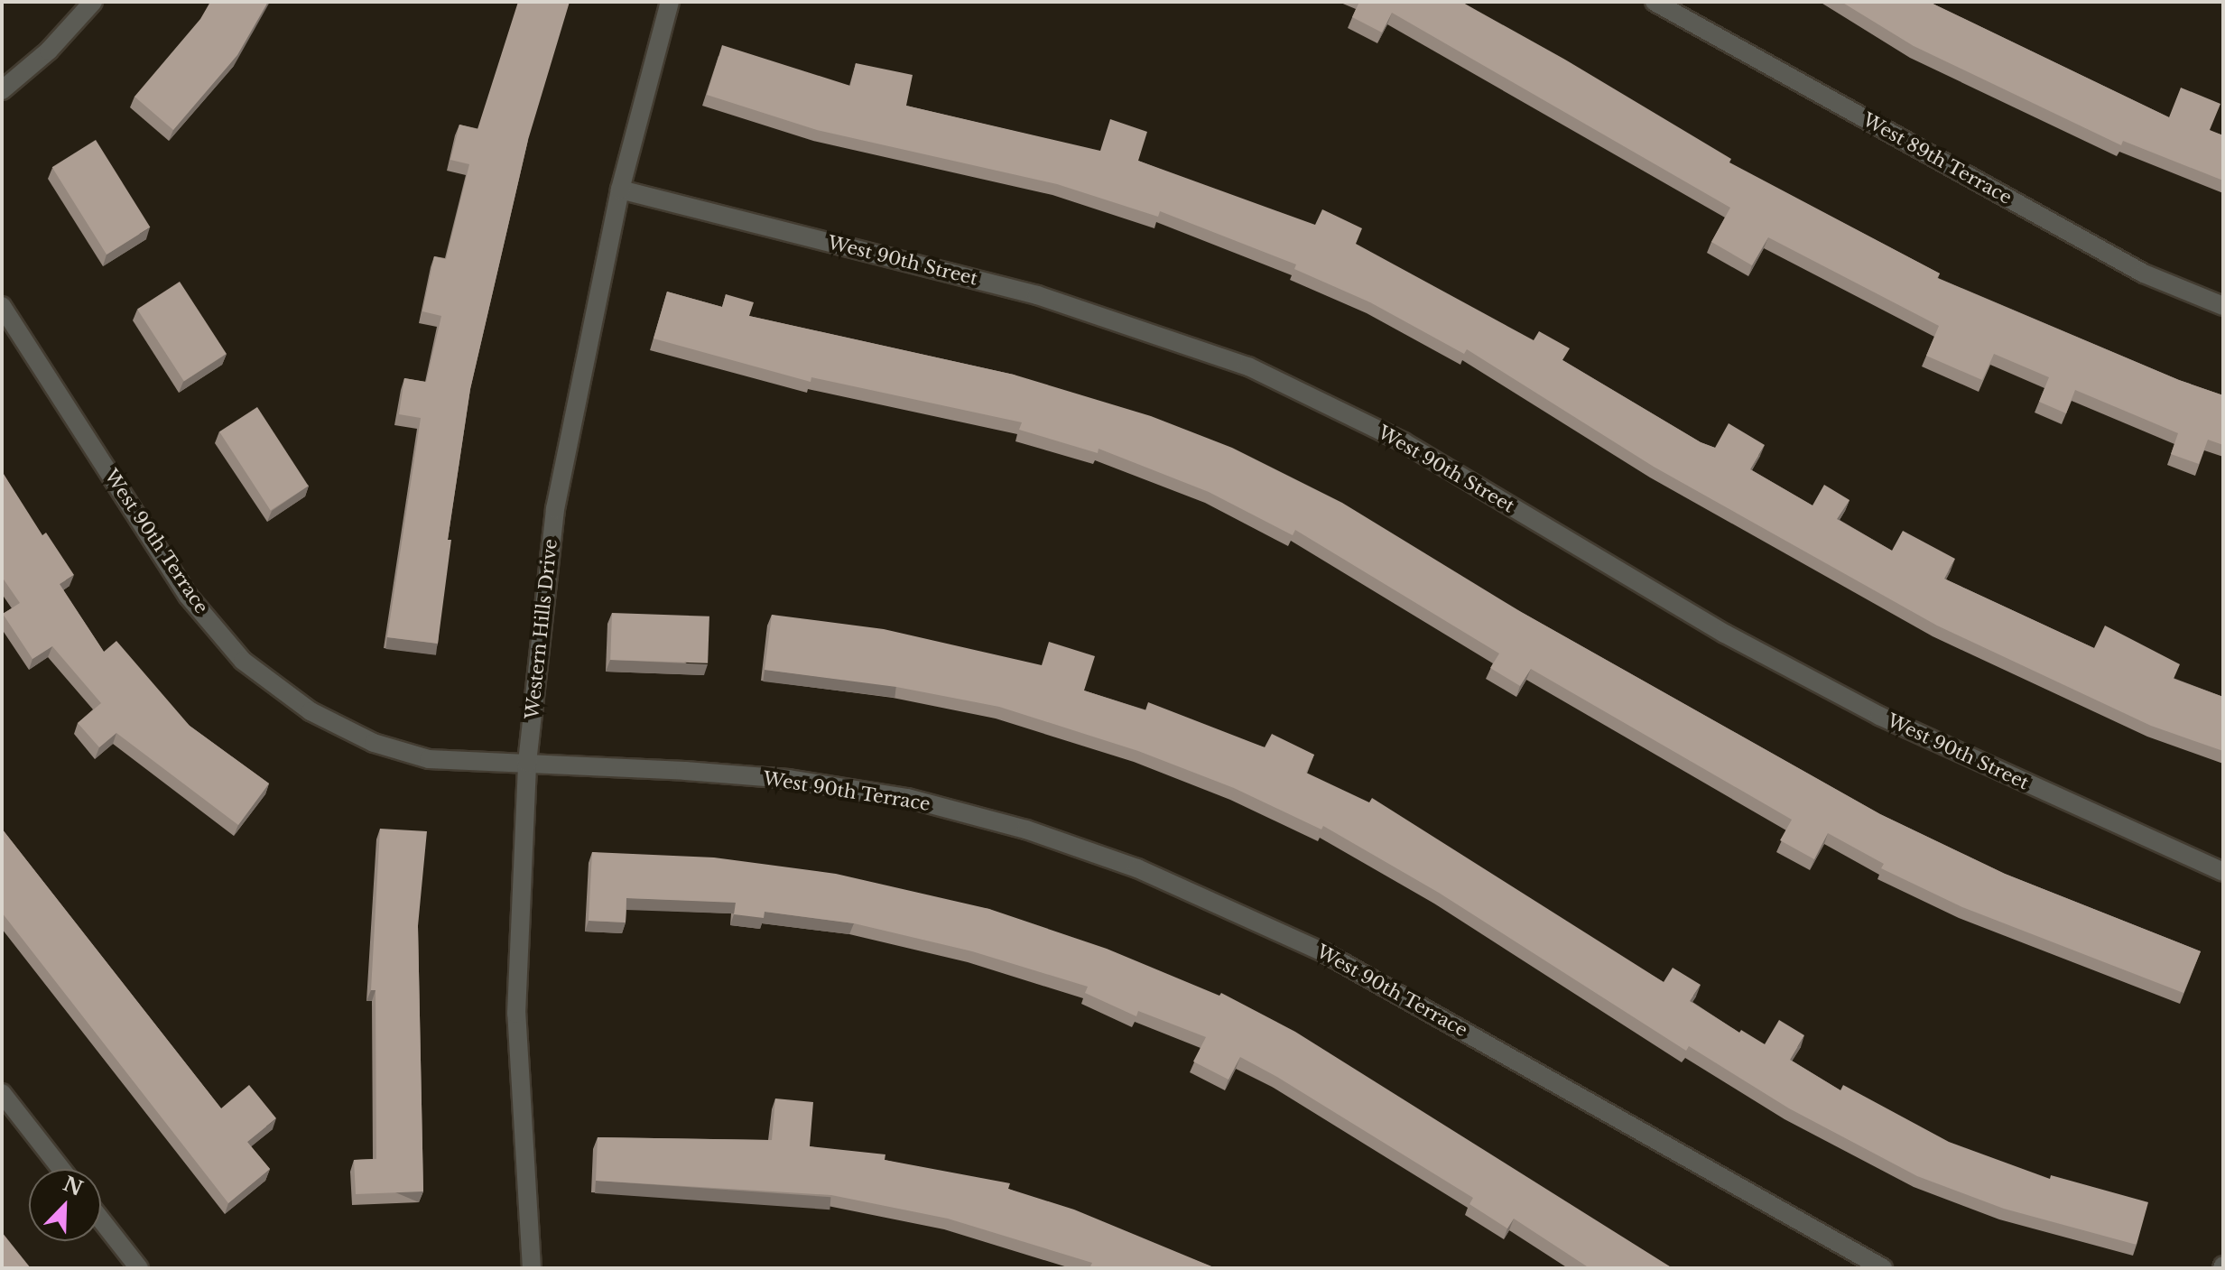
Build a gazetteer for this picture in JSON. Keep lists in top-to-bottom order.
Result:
{
  "streets": {
    "street": [
      "West 89th Terrace",
      "West 90th Street",
      "West 90th Terrace",
      "Western Hills Drive"
    ]
  },
  "crossings": [
    ["West 90th Street", "Western Hills Drive"],
    ["West 90th Terrace", "Western Hills Drive"]
  ],
  "north": "top right"
}
